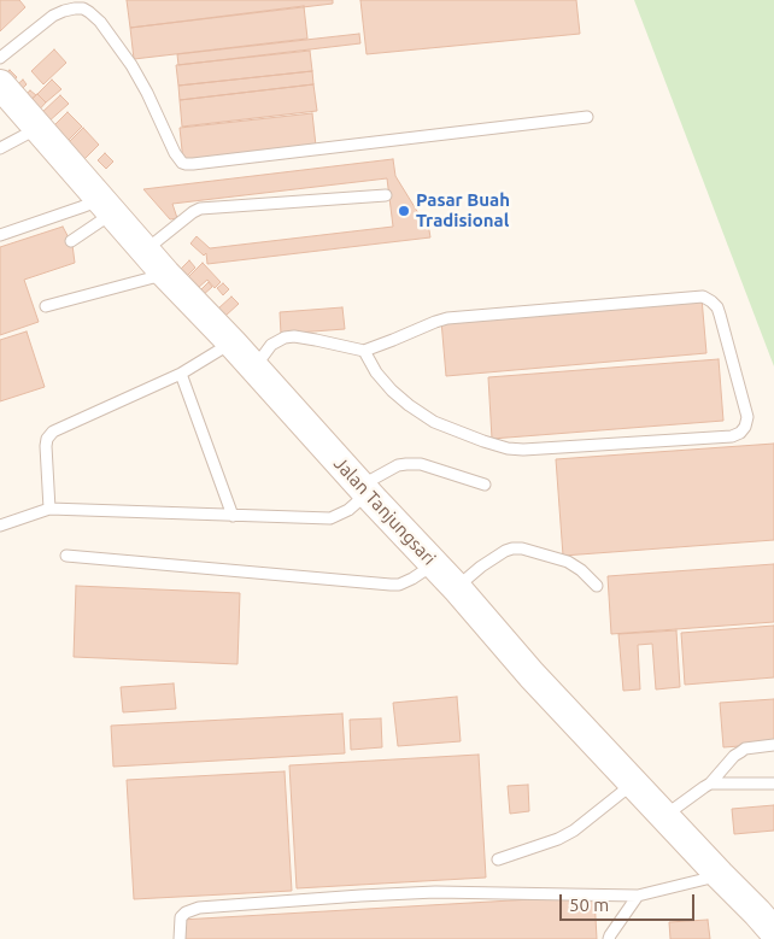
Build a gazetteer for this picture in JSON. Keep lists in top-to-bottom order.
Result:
{
  "streets": {
    "main road": ["Jalan Tanjungsari"]
  },
  "places": ["Pasar Buah Tradisional"],
  "scale_bar": "50 m"
}
